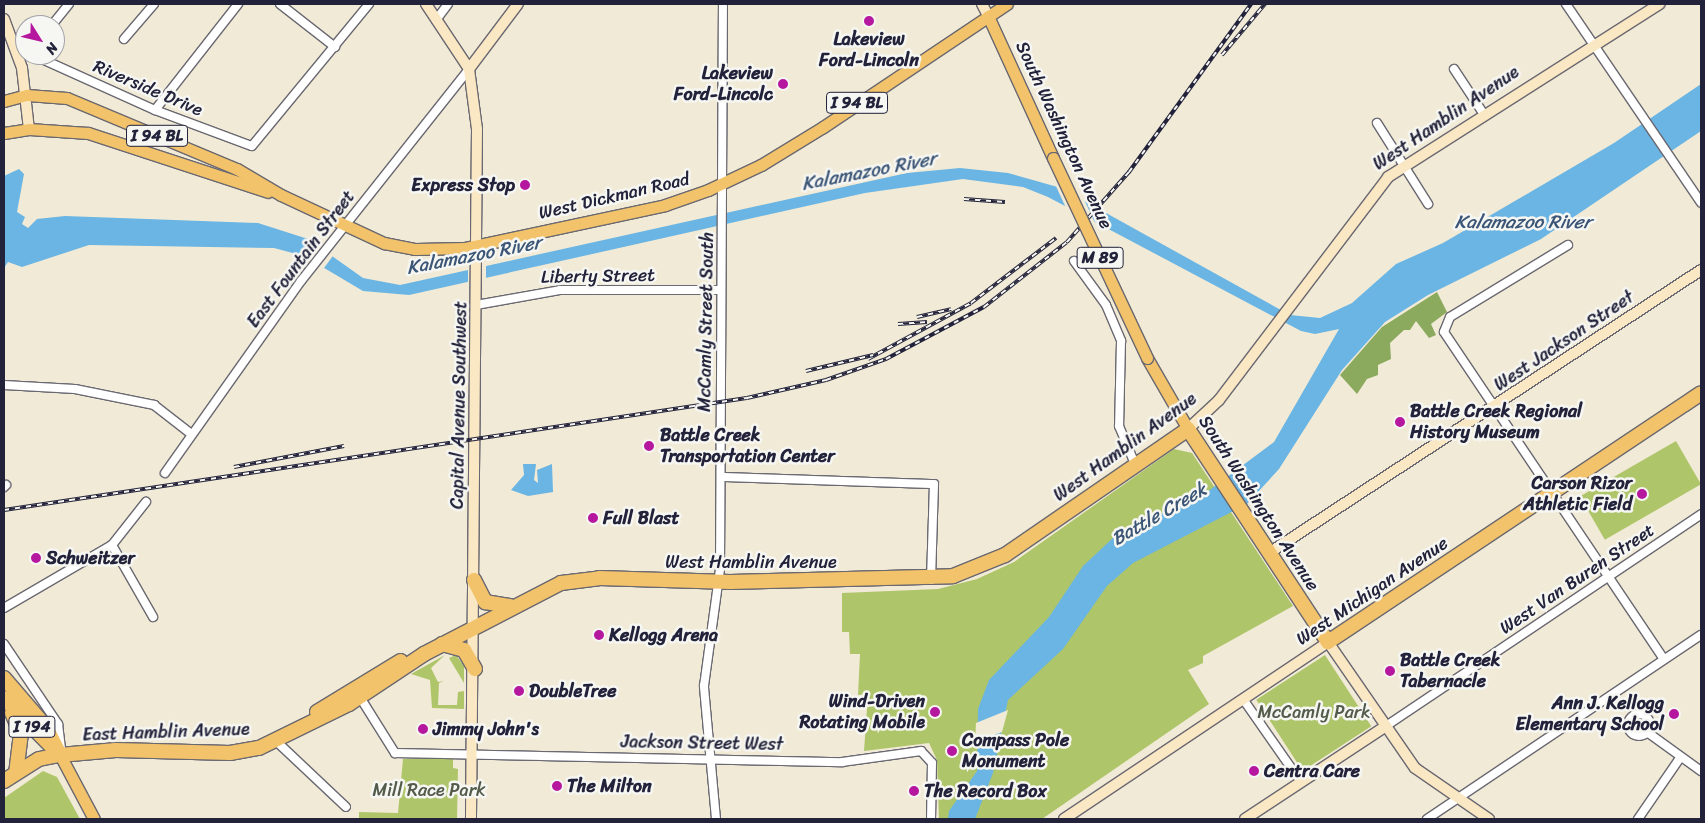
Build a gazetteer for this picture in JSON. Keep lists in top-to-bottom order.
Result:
{
  "streets": {
    "highway": [
      "West Hamblin Avenue",
      "South Washington Avenue",
      "M 89",
      "West Michigan Avenue",
      "I 194",
      "East Hamblin Avenue"
    ],
    "main road": ["I 94 BL", "West Dickman Road"],
    "street": [
      "Riverside Drive",
      "East Fountain Street",
      "Liberty Street",
      "McCamly Street South",
      "West Jackson Street",
      "Capital Avenue Southwest",
      "West Van Buren Street",
      "Jackson Street West"
    ]
  },
  "crossings": [
    ["I 94 BL", "West Dickman Road"],
    ["I 94 BL", "East Fountain Street"],
    ["I 94 BL", "Capital Avenue Southwest"],
    ["West Hamblin Avenue", "South Washington Avenue"],
    ["West Hamblin Avenue", "McCamly Street South"],
    ["West Hamblin Avenue", "Capital Avenue Southwest"],
    ["West Hamblin Avenue", "East Hamblin Avenue"],
    ["West Hamblin Avenue", "Jackson Street West"],
    ["South Washington Avenue", "West Dickman Road"],
    ["South Washington Avenue", "West Jackson Street"],
    ["South Washington Avenue", "West Michigan Avenue"],
    ["West Dickman Road", "McCamly Street South"],
    ["West Dickman Road", "Capital Avenue Southwest"],
    ["East Fountain Street", "Capital Avenue Southwest"],
    ["Liberty Street", "McCamly Street South"],
    ["Liberty Street", "Capital Avenue Southwest"],
    ["McCamly Street South", "Jackson Street West"],
    ["Capital Avenue Southwest", "Jackson Street West"],
    ["I 194", "East Hamblin Avenue"],
    ["East Hamblin Avenue", "Jackson Street West"]
  ],
  "water": ["Kalamazoo River", "Battle Creek"],
  "parks": ["McCamly Park", "Mill Race Park"],
  "places": [
    "Lakeview Ford-Lincoln",
    "Lakeview Ford-Lincolc",
    "Express Stop",
    "Battle Creek Regional History Museum",
    "Battle Creek Transportation Center",
    "Carson Rizor Athletic Field",
    "Full Blast",
    "Schweitzer",
    "Kellogg Arena",
    "Battle Creek Tabernacle",
    "DoubleTree",
    "Wind-Driven Rotating Mobile",
    "Ann J. Kellogg Elementary School",
    "Jimmy John's",
    "Compass Pole Monument",
    "Centra Care",
    "The Milton",
    "The Record Box"
  ],
  "north": "bottom right"
}
